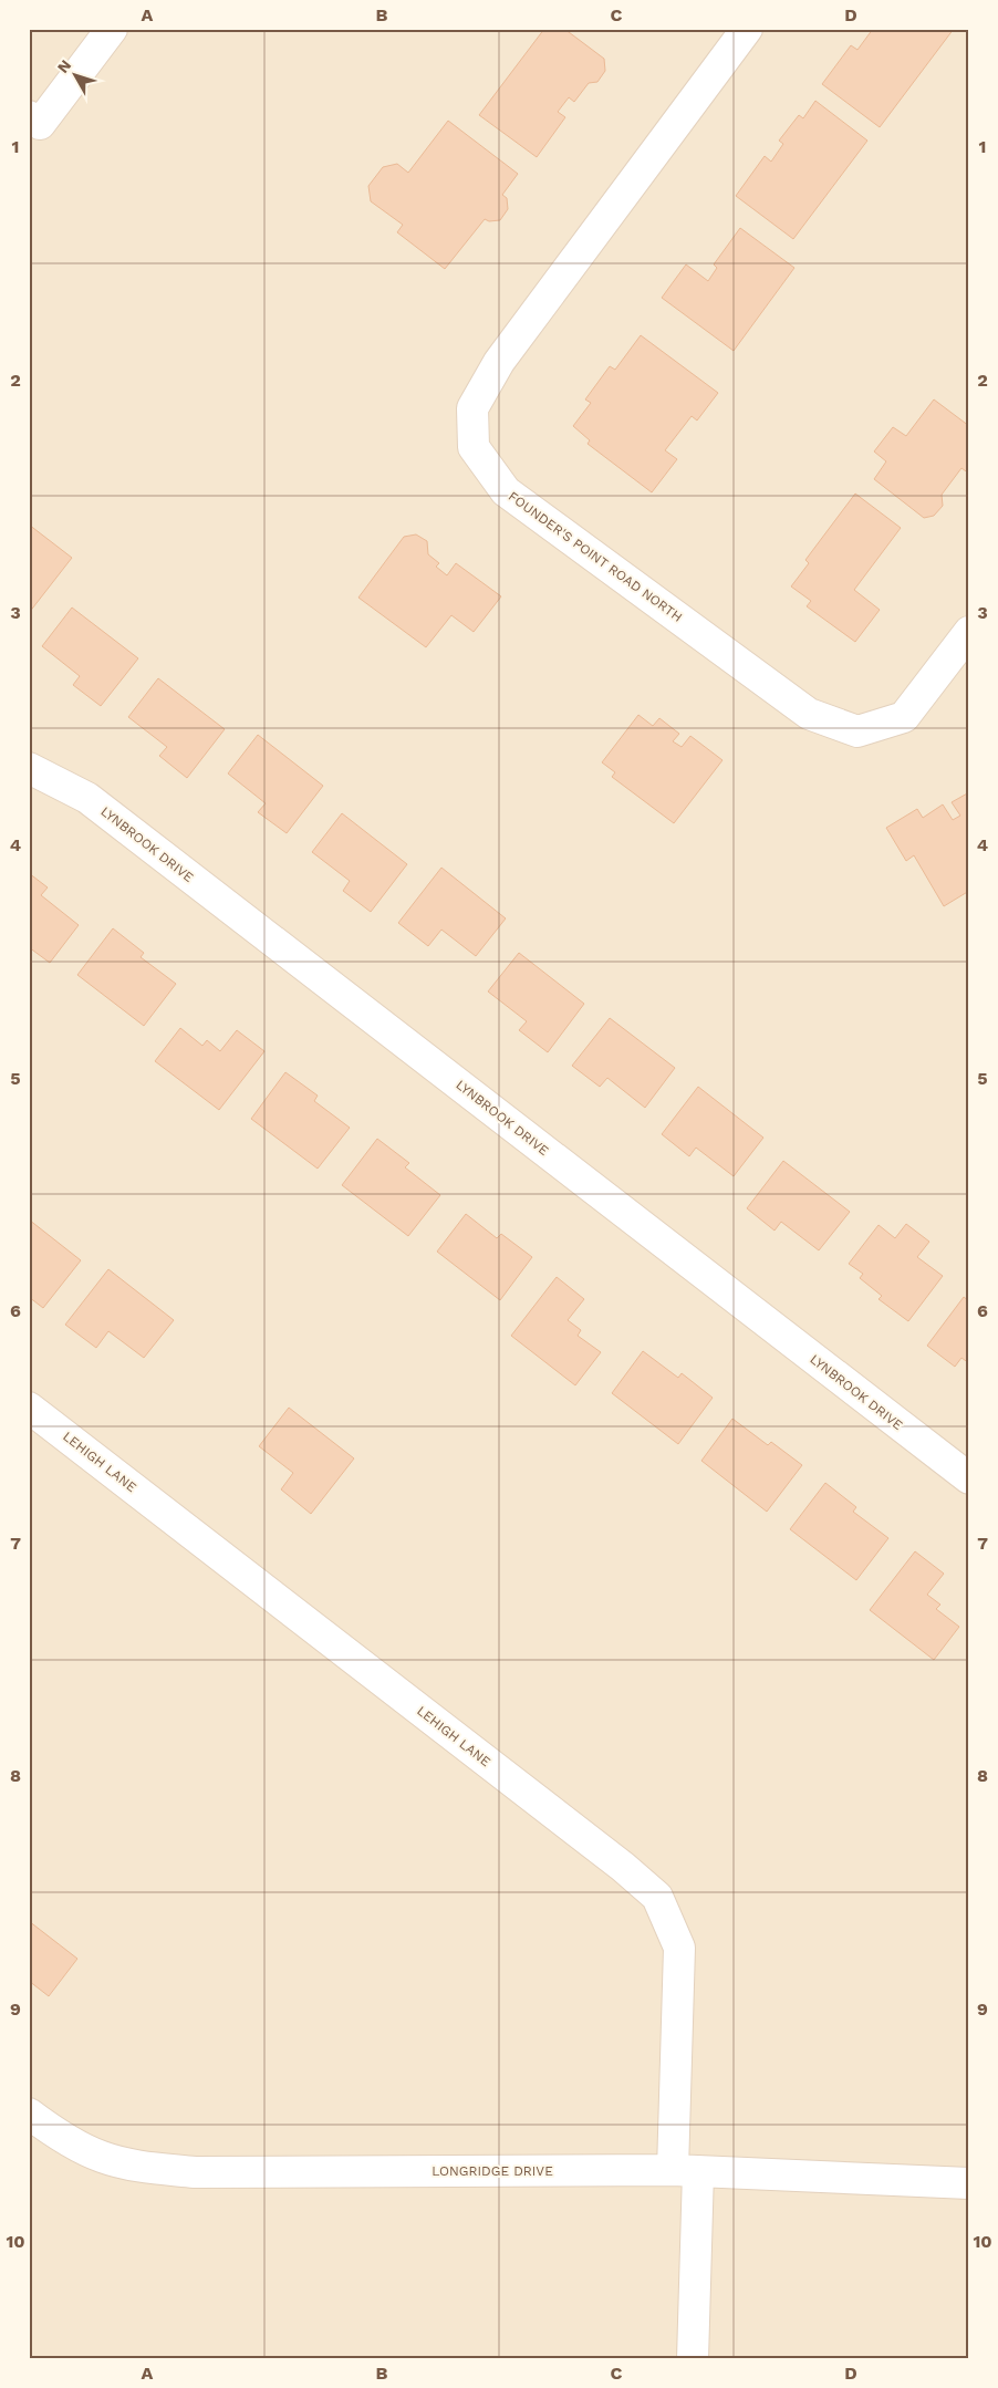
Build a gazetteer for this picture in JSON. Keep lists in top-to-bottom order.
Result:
{
  "streets": {
    "street": [
      "FOUNDER'S POINT ROAD NORTH",
      "LYNBROOK DRIVE",
      "LEHIGH LANE",
      "LONGRIDGE DRIVE"
    ]
  },
  "crossings": [
    ["LEHIGH LANE", "LONGRIDGE DRIVE"]
  ],
  "north": "top left",
  "grid": {
    "columns": [
      "A",
      "B",
      "C",
      "D"
    ],
    "rows": [
      "1",
      "2",
      "3",
      "4",
      "5",
      "6",
      "7",
      "8",
      "9",
      "10"
    ]
  }
}
